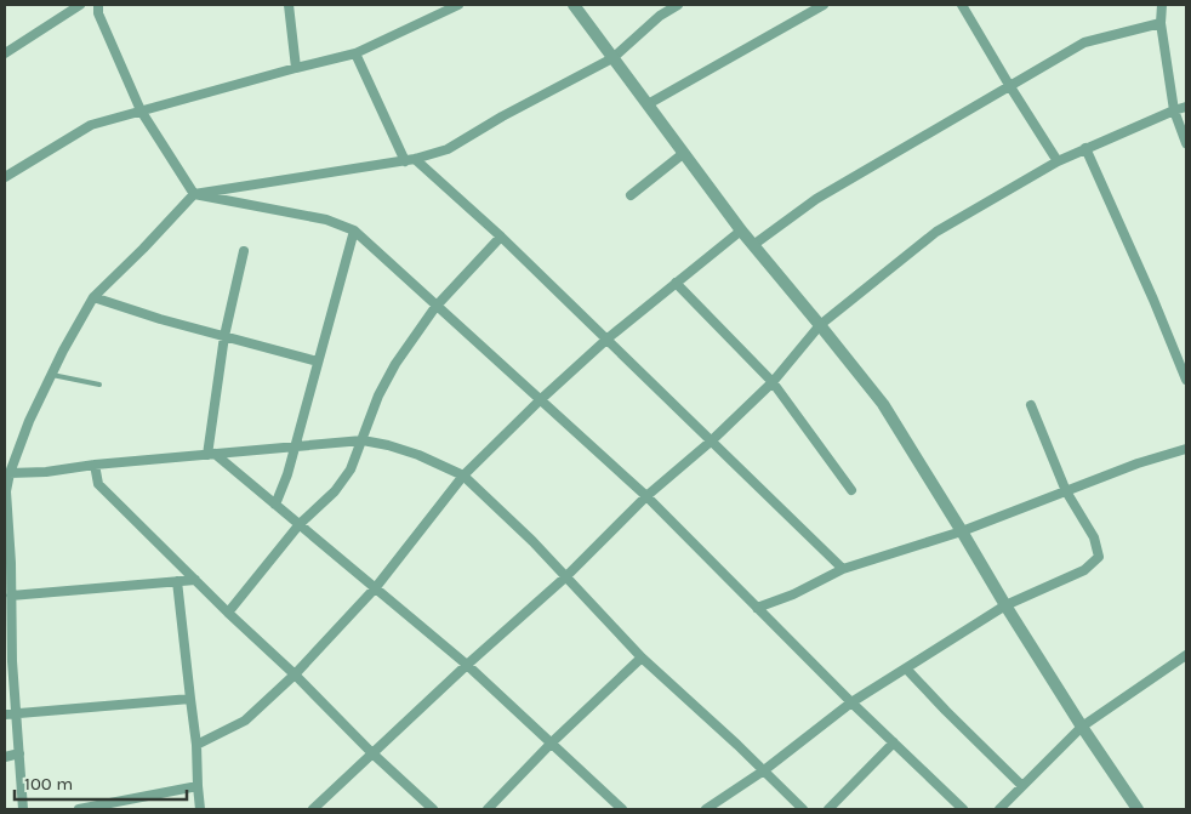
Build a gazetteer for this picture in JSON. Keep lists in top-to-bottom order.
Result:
{
  "scale_bar": "100 m"
}
